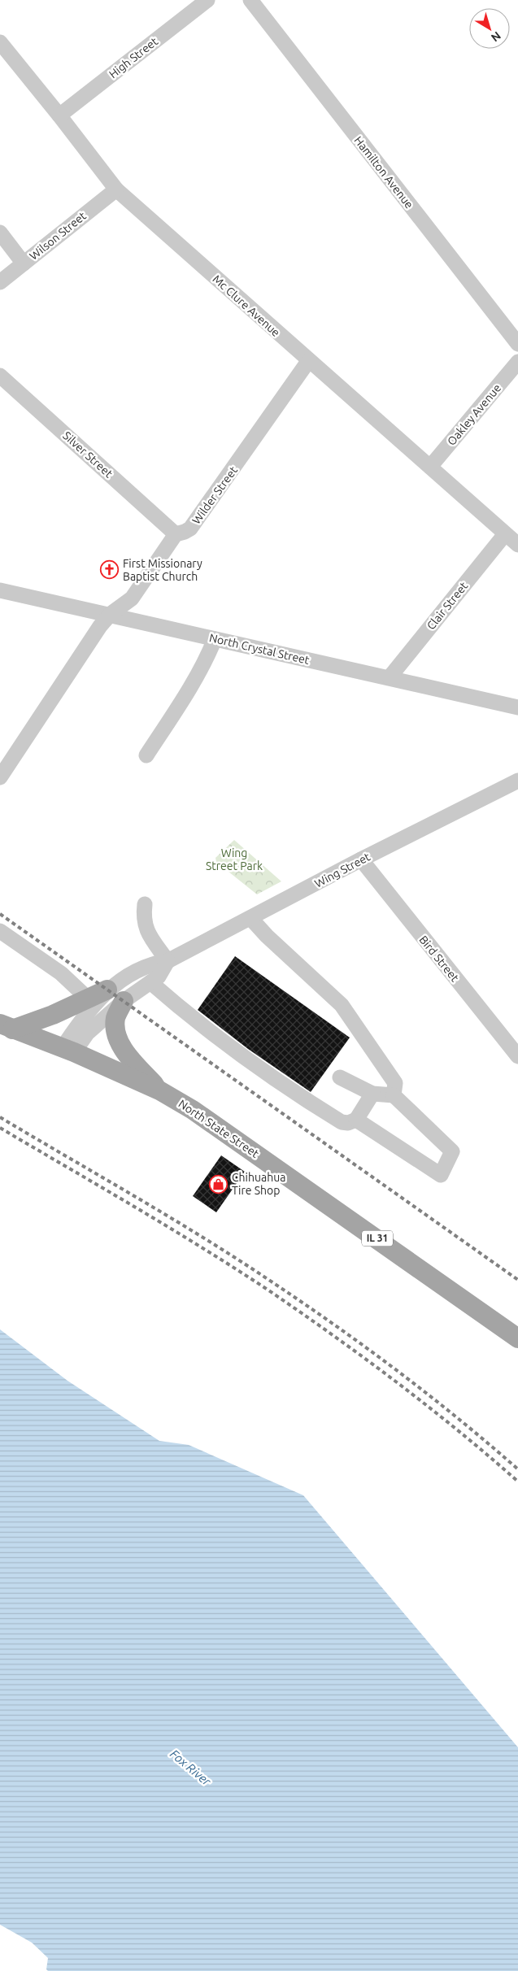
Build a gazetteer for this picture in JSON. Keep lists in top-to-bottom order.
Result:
{
  "streets": {
    "main road": ["North State Street", "IL 31"],
    "street": [
      "High Street",
      "Hamilton Avenue",
      "Wilson Street",
      "Mc Clure Avenue",
      "Oakley Avenue",
      "Silver Street",
      "Wilder Street",
      "Clair Street",
      "North Crystal Street",
      "Wing Street",
      "Bird Street"
    ]
  },
  "crossings": [
    ["High Street", "Mc Clure Avenue"],
    ["Wilson Street", "Mc Clure Avenue"],
    ["Mc Clure Avenue", "Oakley Avenue"],
    ["Mc Clure Avenue", "Wilder Street"],
    ["Mc Clure Avenue", "Clair Street"],
    ["Silver Street", "Wilder Street"],
    ["Wilder Street", "North Crystal Street"],
    ["Clair Street", "North Crystal Street"],
    ["Wing Street", "Bird Street"],
    ["Wing Street", "North State Street"]
  ],
  "water": ["Fox River"],
  "parks": ["Wing Street Park"],
  "places": {
    "church": ["First Missionary Baptist Church"],
    "shop": ["Chihuahua Tire Shop"]
  },
  "north": "bottom right"
}
